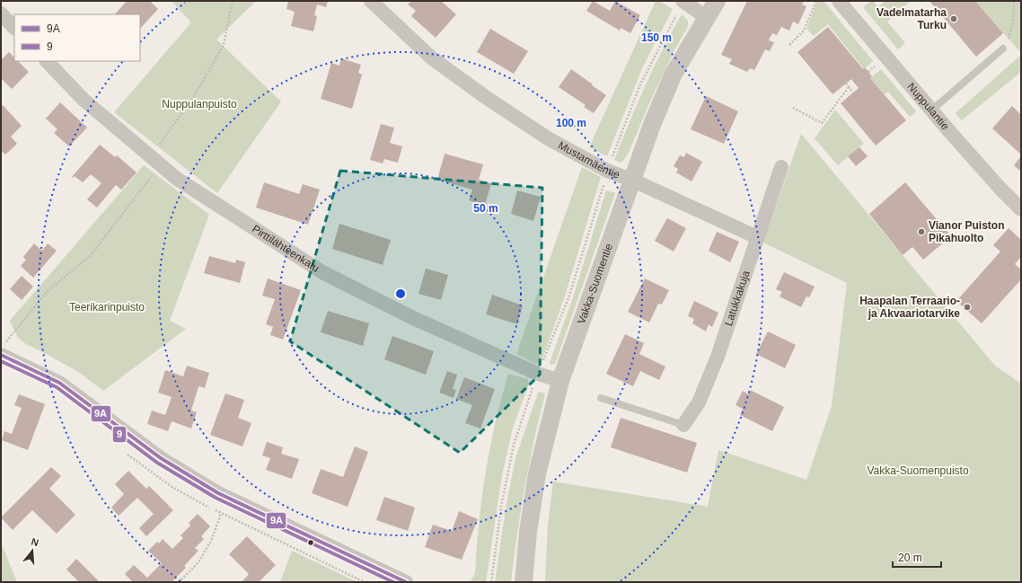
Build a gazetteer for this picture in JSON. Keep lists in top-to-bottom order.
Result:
{
  "streets": {
    "street": [
      "Nuppulantie",
      "Mustamäentie",
      "Pirttilähteenkatu",
      "Vakka-Suomentie",
      "Latukkakuja"
    ]
  },
  "crossings": [
    ["Mustamäentie", "Vakka-Suomentie"],
    ["Mustamäentie", "Latukkakuja"],
    ["Pirttilähteenkatu", "Vakka-Suomentie"]
  ],
  "parks": ["Nuppulanpuisto", "Teerikarinpuisto", "Vakka-Suomenpuisto"],
  "places": ["Vadelmatarha Turku", "Vianor Puiston Pikahuolto", "Haapalan Terraario- ja Akvaariotarvike"],
  "lines": ["transit line 9A", "transit line 9"],
  "legend": ["9A", "9"],
  "scale_bar": "20 m",
  "north": "top",
  "rings": ["150 m", "100 m", "50 m"]
}
